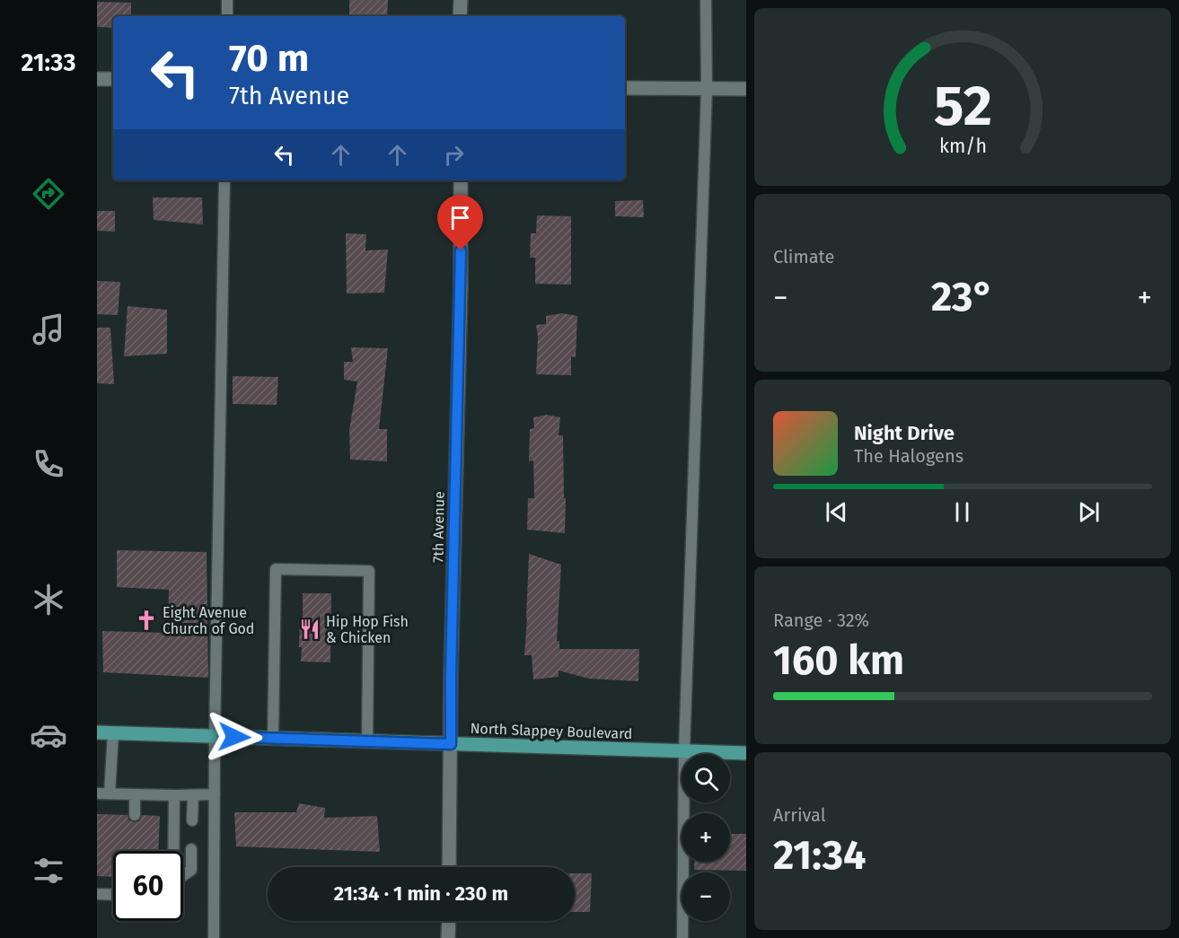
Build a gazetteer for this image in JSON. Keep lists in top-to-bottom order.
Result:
{
  "streets": {
    "main road": ["North Slappey Boulevard"],
    "street": ["7th Avenue"]
  },
  "crossings": [
    ["7th Avenue", "North Slappey Boulevard"]
  ],
  "places": {
    "church": ["Eight Avenue Church of God"],
    "restaurant": ["Hip Hop Fish & Chicken"]
  },
  "page": {
    "tabs": "21:33",
    "turn": ["70 m", "7th Avenue"],
    "tile": [
      "Climate",
      ["Range · 32%", "160 km"],
      ["Arrival", "21:34"]
    ],
    "heat": ["−", "23°", "+"],
    "song": ["Night Drive", "The Halogens"],
    "map_buttons": ["+", "−"],
    "limit": "60",
    "trip": "21:34 · 1 min · 230 m",
    "gauge": ["52", "km/h"]
  }
}
